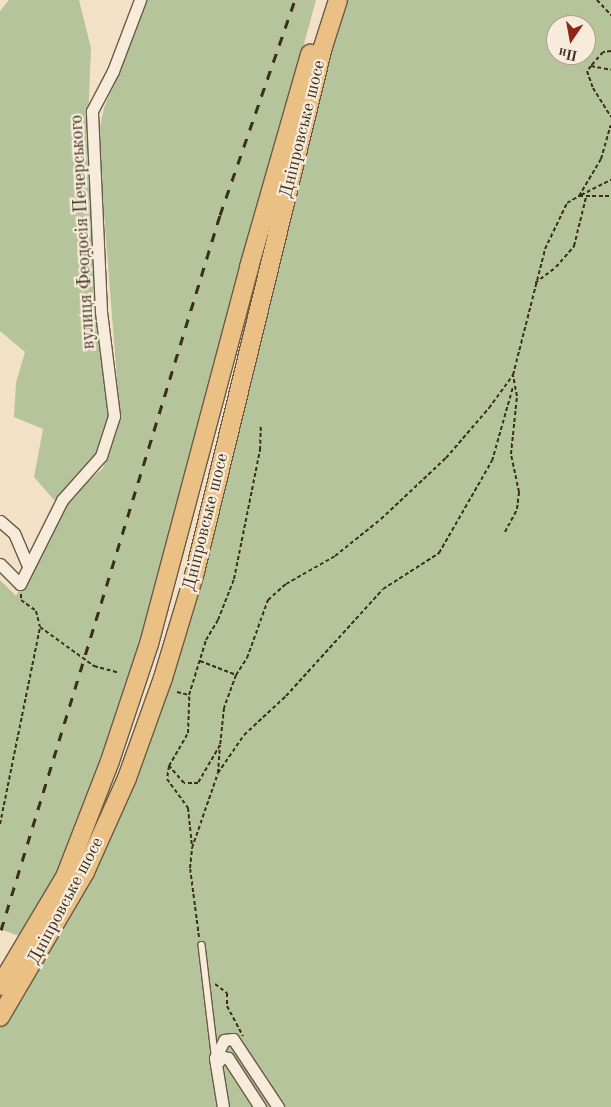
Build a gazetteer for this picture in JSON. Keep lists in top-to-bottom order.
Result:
{
  "streets": {
    "main road": ["Дніпровське шосе"],
    "street": ["вулиця Феодосія Печерського"]
  },
  "north": "bottom"
}
